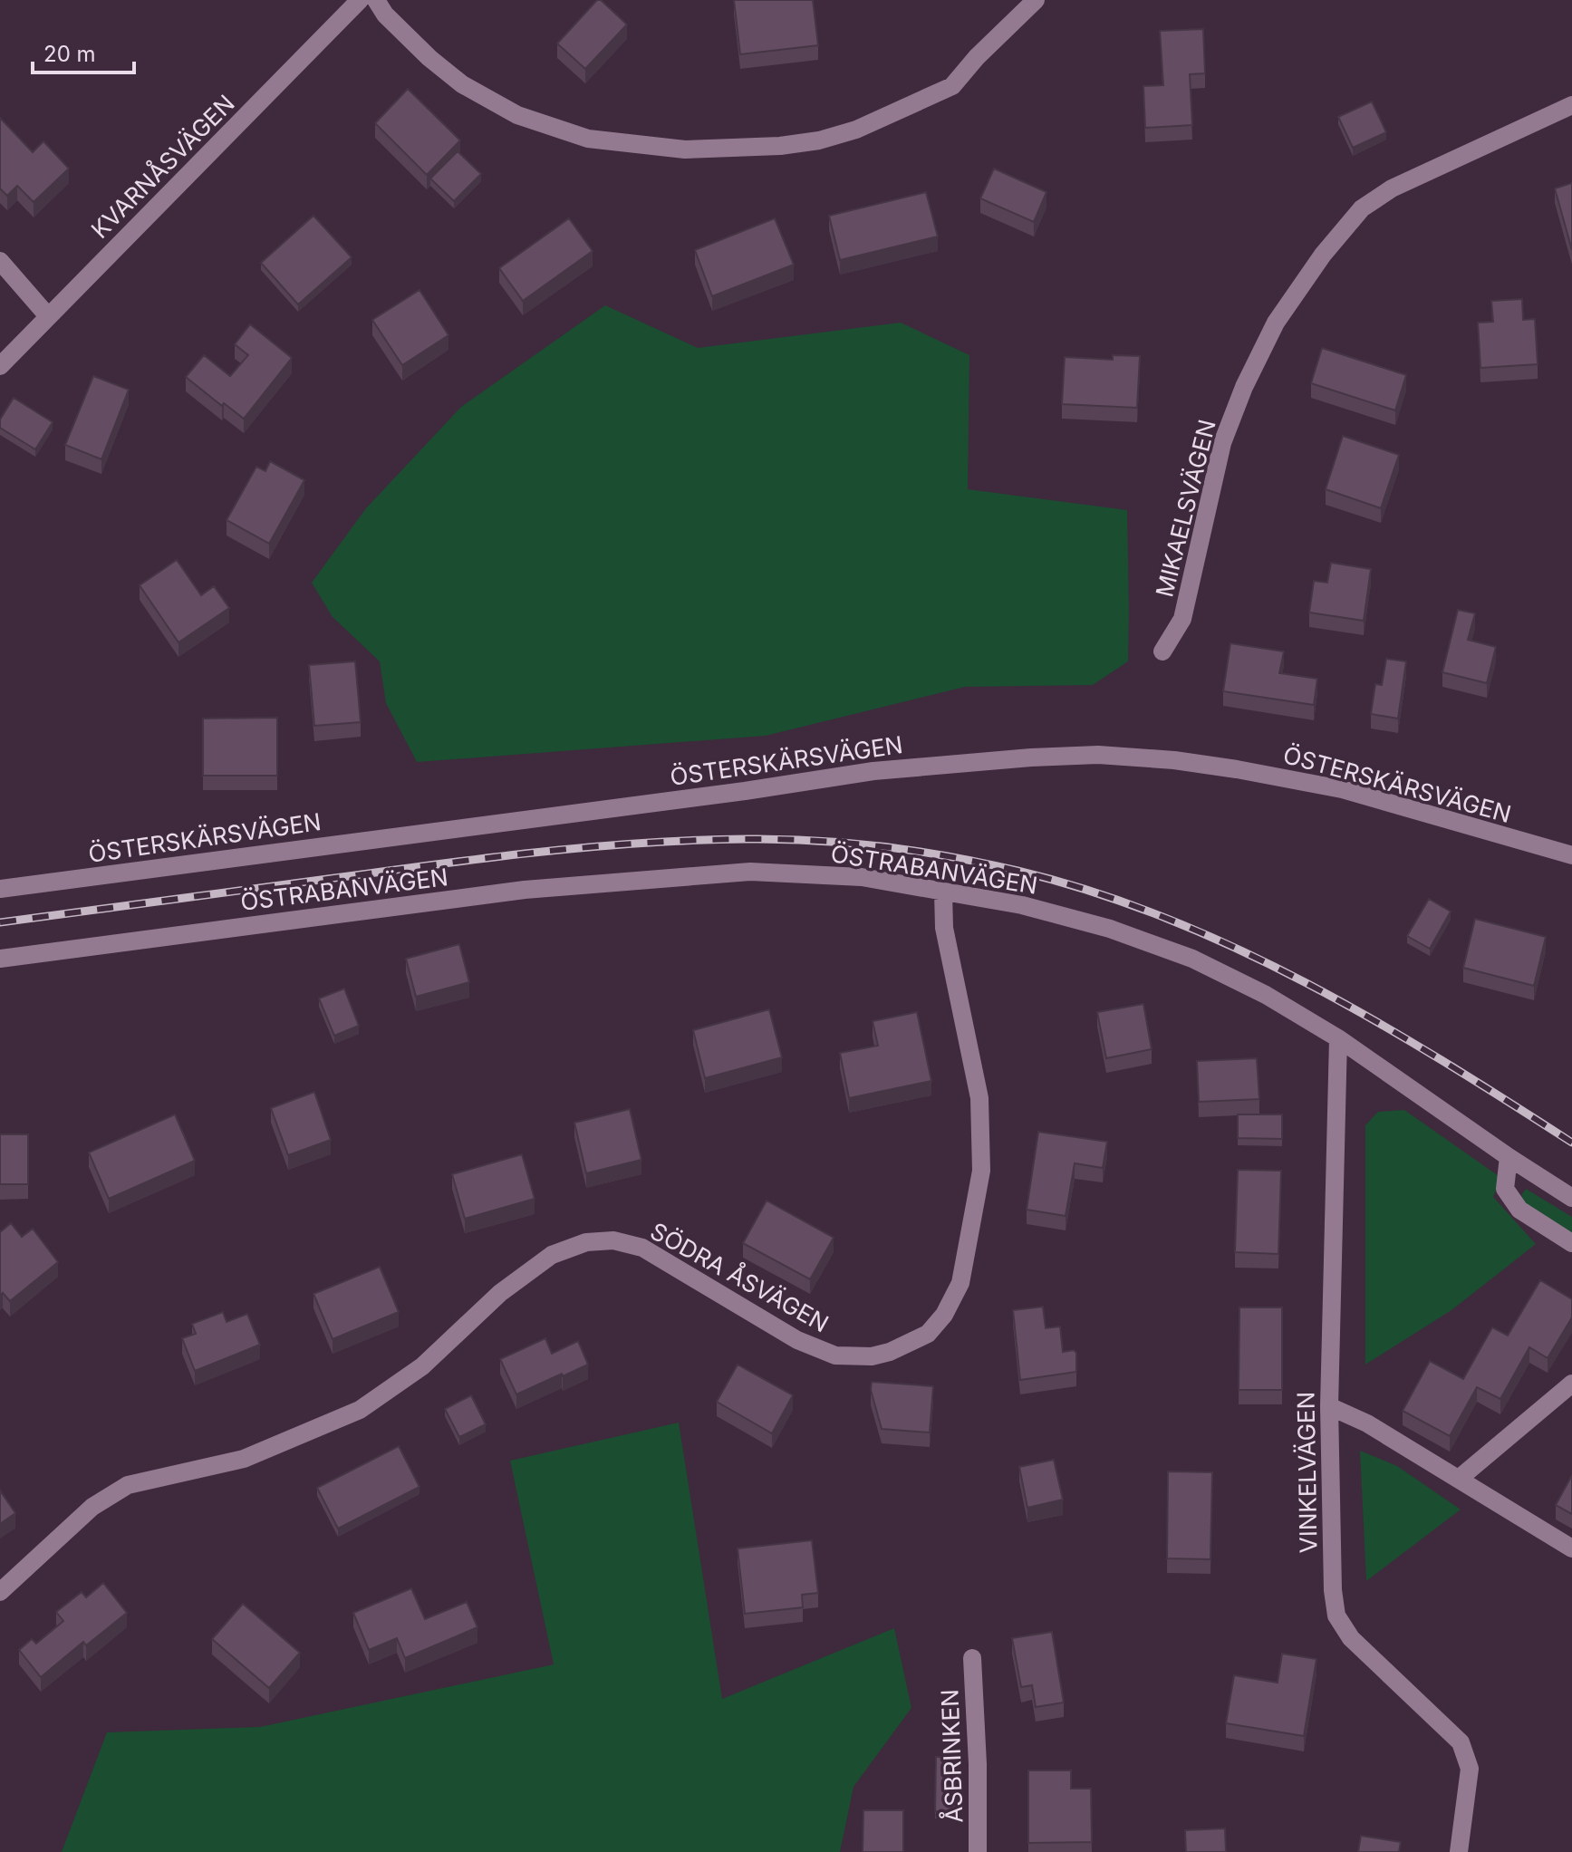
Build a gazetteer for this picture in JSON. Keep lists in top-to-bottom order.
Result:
{
  "streets": {
    "street": [
      "KVARNÅSVÄGEN",
      "MIKAELSVÄGEN",
      "ÖSTERSKÄRSVÄGEN",
      "ÖSTRABANVÄGEN",
      "SÖDRA ÅSVÄGEN",
      "VINKELVÄGEN",
      "ÅSBRINKEN"
    ]
  },
  "crossings": [
    ["ÖSTRABANVÄGEN", "SÖDRA ÅSVÄGEN"],
    ["ÖSTRABANVÄGEN", "VINKELVÄGEN"]
  ],
  "scale_bar": "20 m"
}
